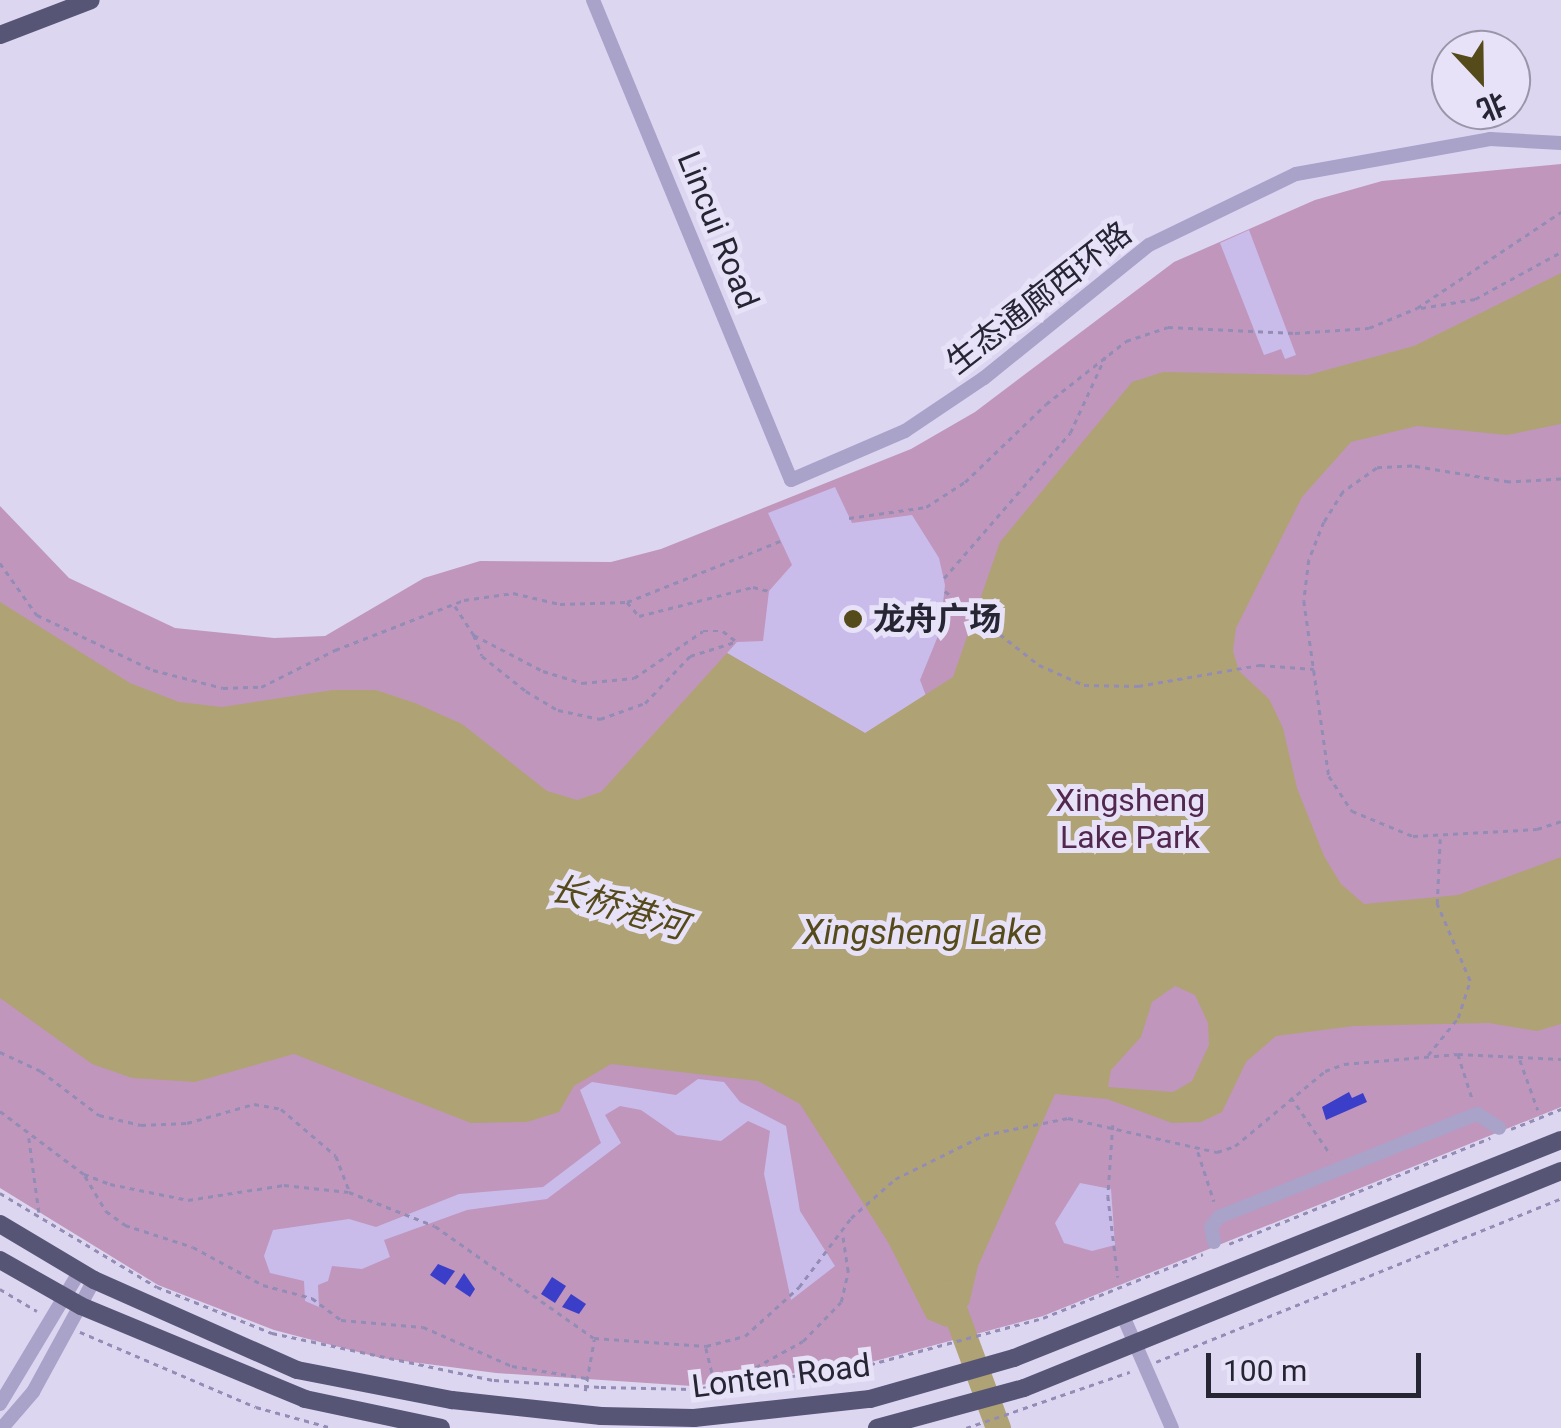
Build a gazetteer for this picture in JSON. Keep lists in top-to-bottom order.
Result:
{
  "streets": {
    "main road": ["Lonten Road"],
    "street": ["Lincui Road", "生态通廊西环路"]
  },
  "crossings": [
    ["Lincui Road", "生态通廊西环路"]
  ],
  "water": ["长桥港河", "Xingsheng Lake"],
  "parks": ["Xingsheng Lake Park"],
  "places": ["龙舟广场"],
  "scale_bar": "100 m",
  "north": "bottom"
}
